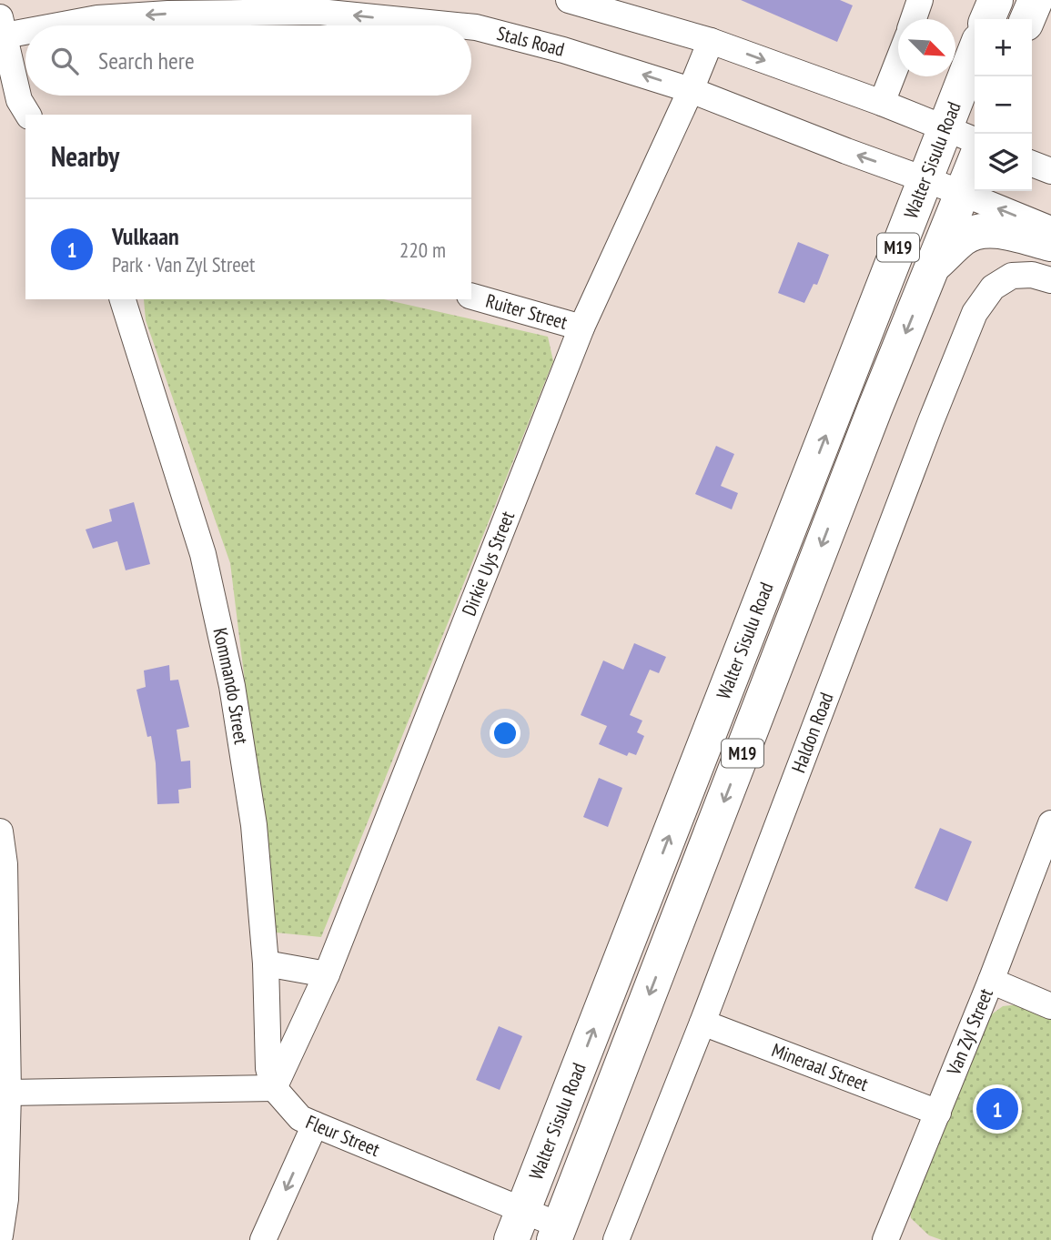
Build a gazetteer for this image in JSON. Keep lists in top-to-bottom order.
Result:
{
  "streets": {
    "highway": ["Walter Sisulu Road", "M19"],
    "street": [
      "Stals Road",
      "Ruiter Street",
      "Dirkie Uys Street",
      "Kommando Street",
      "Haldon Road",
      "Van Zyl Street",
      "Mineraal Street",
      "Fleur Street"
    ]
  },
  "crossings": [
    ["Stals Road", "Walter Sisulu Road"],
    ["Stals Road", "Dirkie Uys Street"],
    ["Walter Sisulu Road", "Fleur Street"],
    ["Ruiter Street", "Dirkie Uys Street"],
    ["Dirkie Uys Street", "Kommando Street"],
    ["Dirkie Uys Street", "Fleur Street"],
    ["Kommando Street", "Fleur Street"],
    ["Haldon Road", "Mineraal Street"],
    ["Van Zyl Street", "Mineraal Street"]
  ],
  "north": "bottom right",
  "page": {
    "map_buttons": ["+", "−"],
    "search": "Search here",
    "heading": "Nearby",
    "list": [
      {
        "mark": "1",
        "name": "Vulkaan",
        "note": "Park · Van Zyl Street",
        "value": "220 m"
      }
    ],
    "pins": "1"
  }
}
